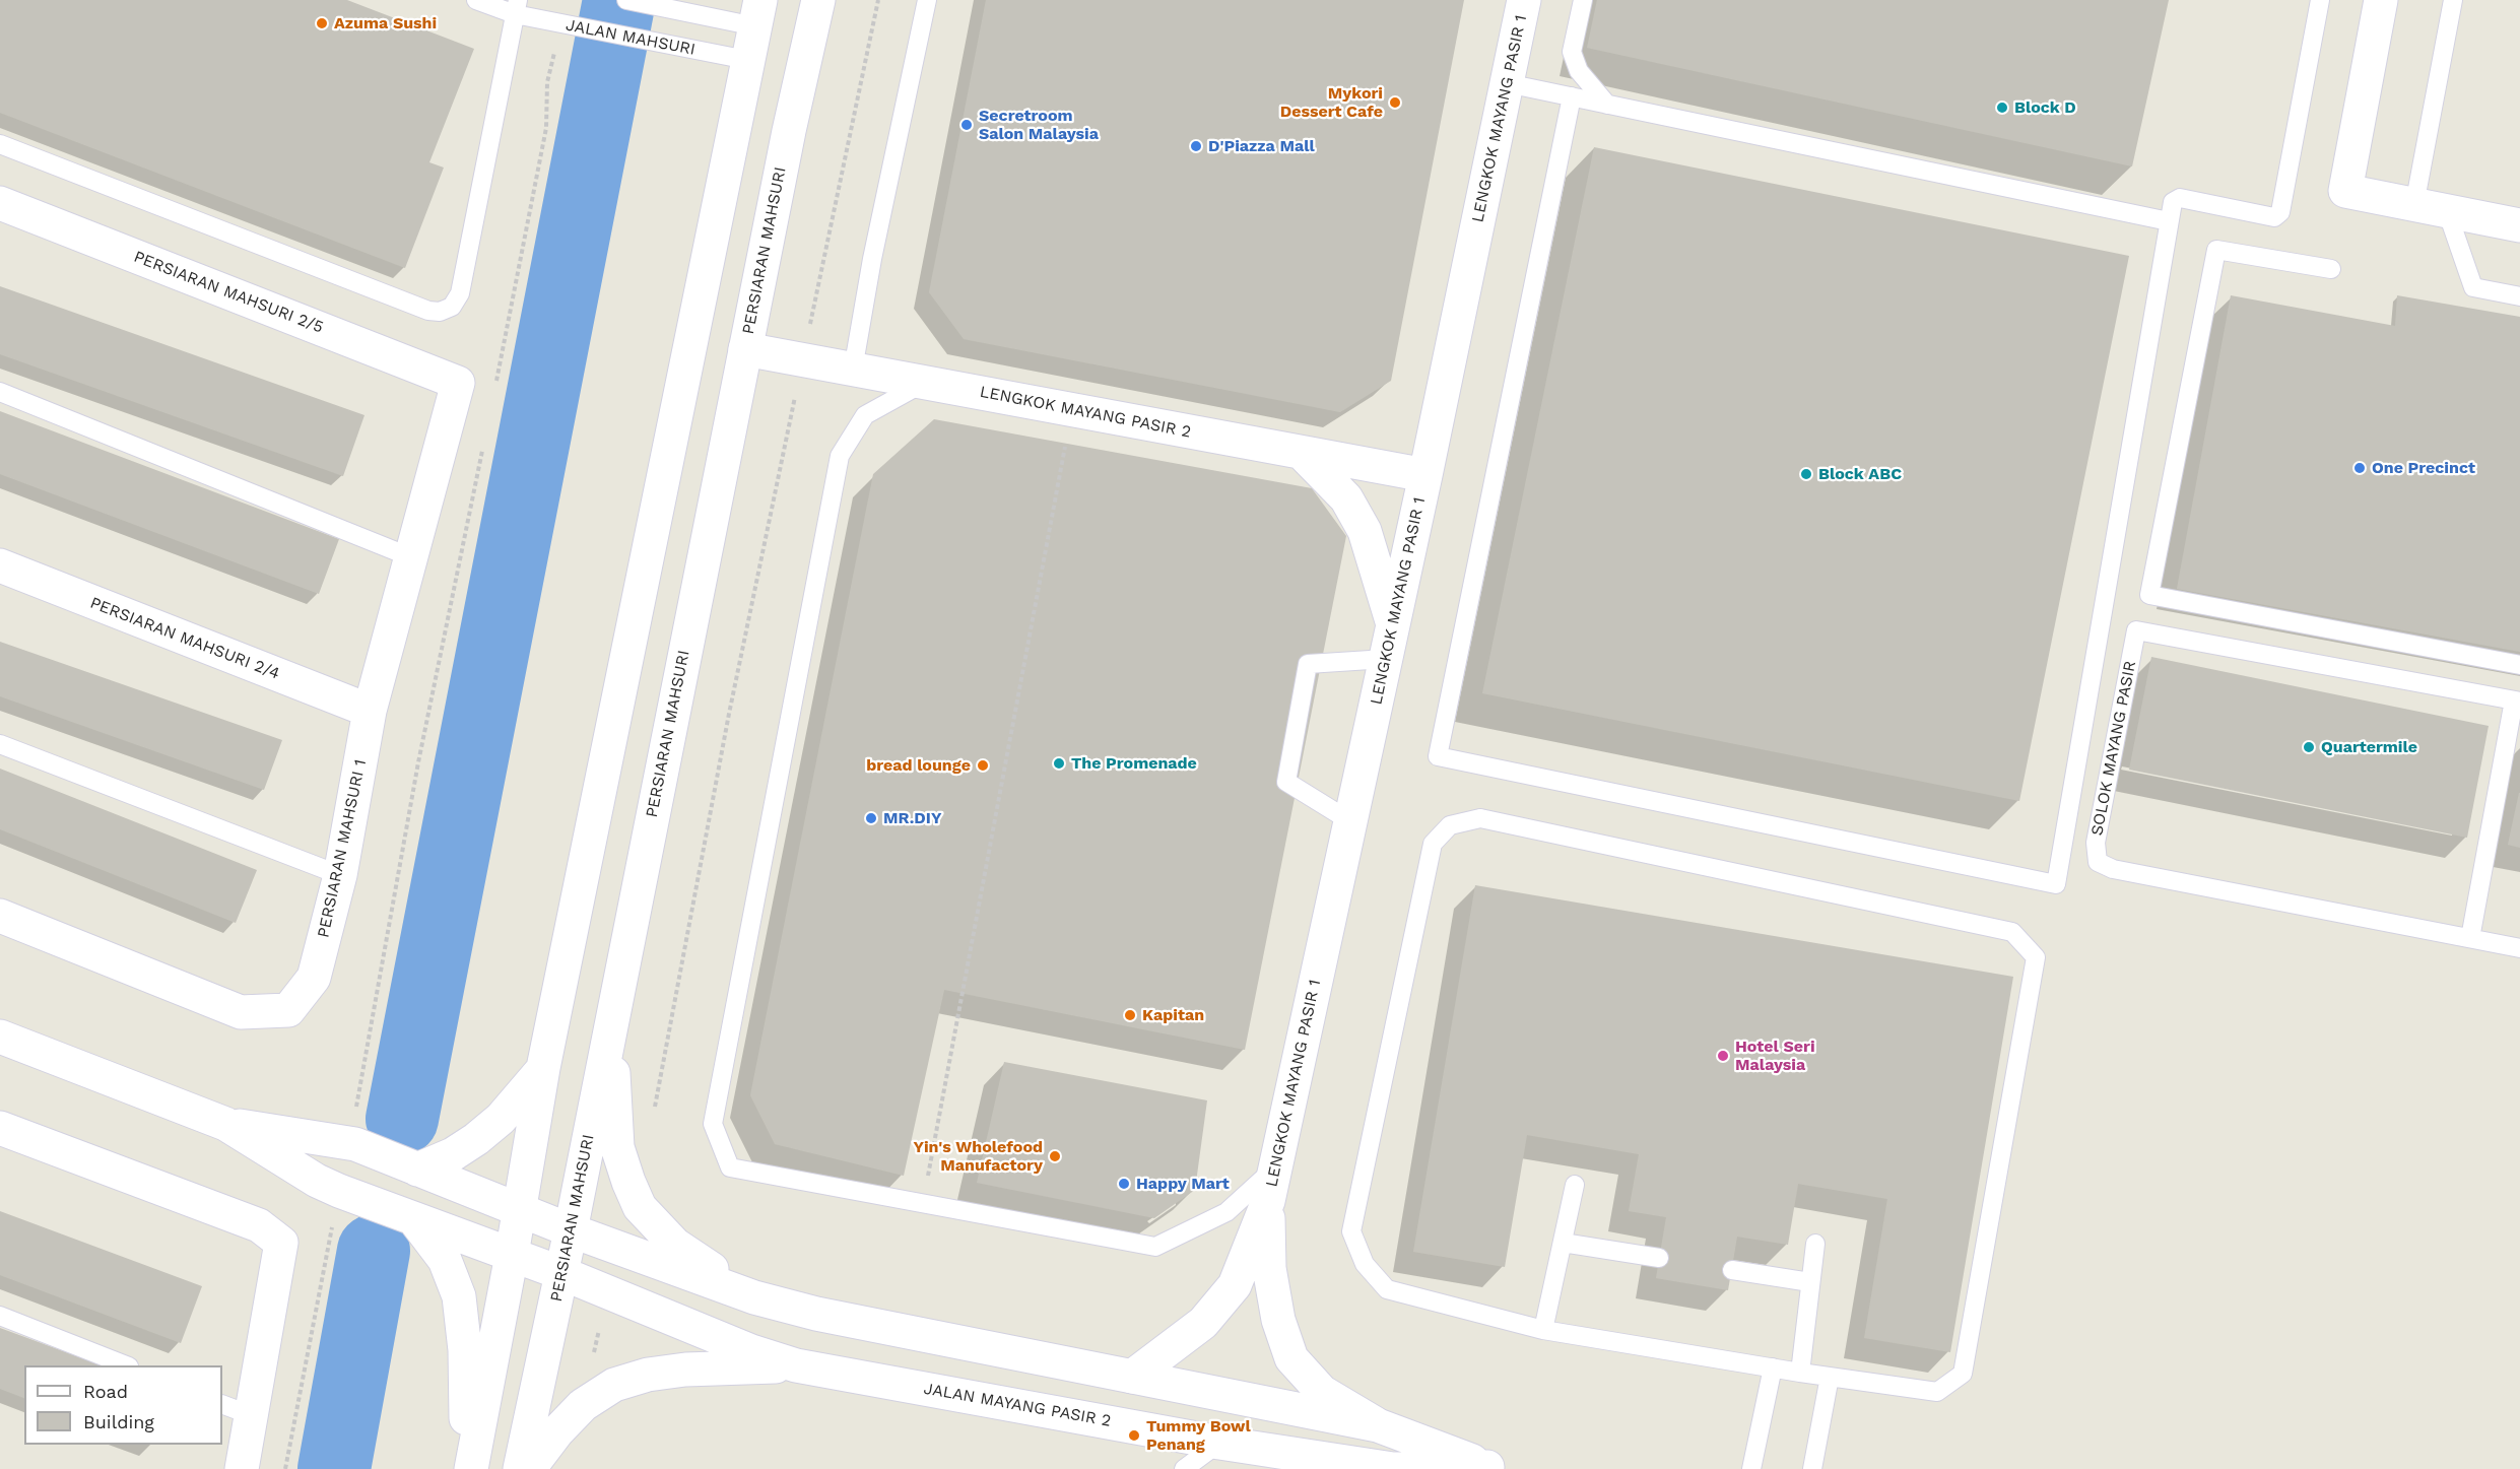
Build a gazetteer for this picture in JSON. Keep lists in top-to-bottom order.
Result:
{
  "streets": {
    "street": [
      "LENGKOK MAYANG PASIR 1",
      "PERSIARAN MAHSURI",
      "PERSIARAN MAHSURI 2/5",
      "LENGKOK MAYANG PASIR 2",
      "PERSIARAN MAHSURI 2/4",
      "PERSIARAN MAHSURI 1",
      "JALAN MAYANG PASIR 2"
    ],
    "lane": ["JALAN MAHSURI", "SOLOK MAYANG PASIR"]
  },
  "crossings": [
    ["LENGKOK MAYANG PASIR 1", "LENGKOK MAYANG PASIR 2"],
    ["LENGKOK MAYANG PASIR 1", "JALAN MAYANG PASIR 2"],
    ["PERSIARAN MAHSURI", "LENGKOK MAYANG PASIR 2"],
    ["PERSIARAN MAHSURI", "JALAN MAYANG PASIR 2"],
    ["PERSIARAN MAHSURI 2/5", "PERSIARAN MAHSURI 1"],
    ["PERSIARAN MAHSURI 2/4", "PERSIARAN MAHSURI 1"]
  ],
  "places": [
    "Azuma Sushi",
    "Mykori Dessert Cafe",
    "Block D",
    "Secretroom Salon Malaysia",
    "D'Piazza Mall",
    "One Precinct",
    "Block ABC",
    "Quartermile",
    "The Promenade",
    "bread lounge",
    "MR.DIY",
    "Kapitan",
    "Hotel Seri Malaysia",
    "Yin's Wholefood Manufactory",
    "Happy Mart",
    "Tummy Bowl Penang"
  ],
  "legend": ["Road", "Building"]
}
